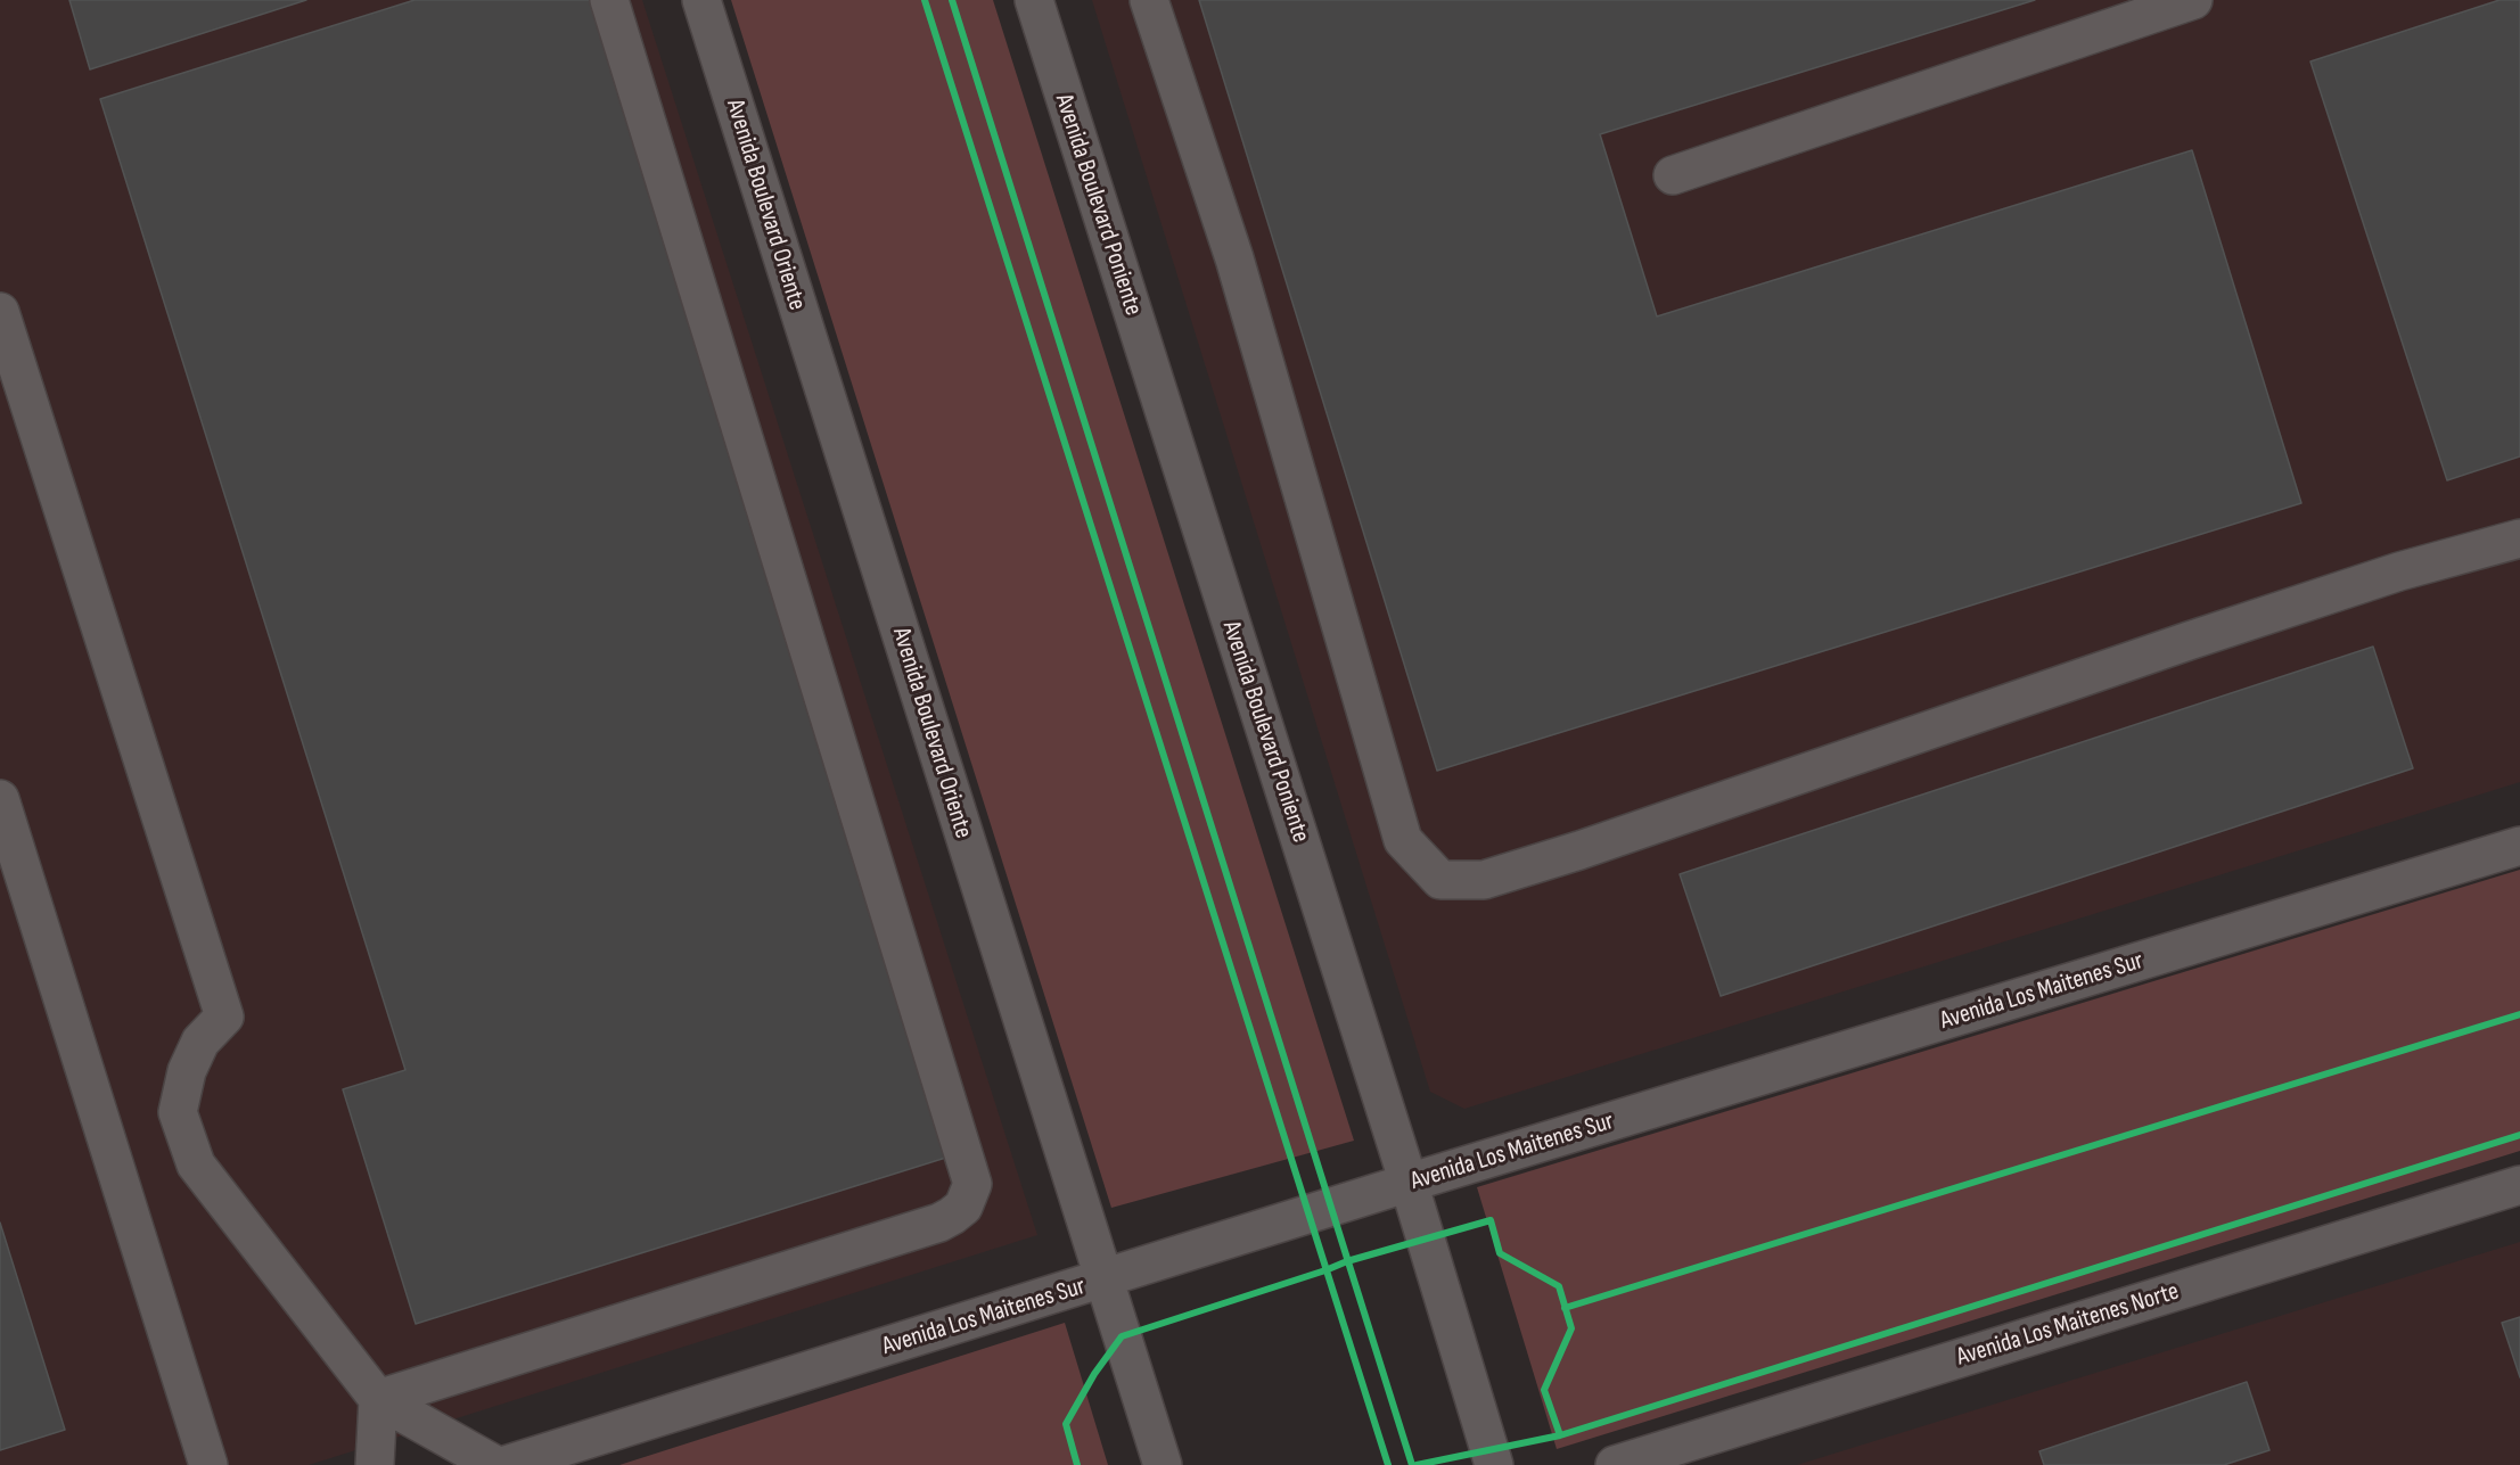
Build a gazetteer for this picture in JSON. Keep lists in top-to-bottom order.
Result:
{
  "streets": {
    "street": [
      "Avenida Boulevard Oriente",
      "Avenida Boulevard Poniente",
      "Avenida Los Maitenes Sur",
      "Avenida Los Maitenes Norte"
    ]
  },
  "crossings": [
    ["Avenida Boulevard Oriente", "Avenida Los Maitenes Sur"],
    ["Avenida Boulevard Poniente", "Avenida Los Maitenes Sur"]
  ]
}
